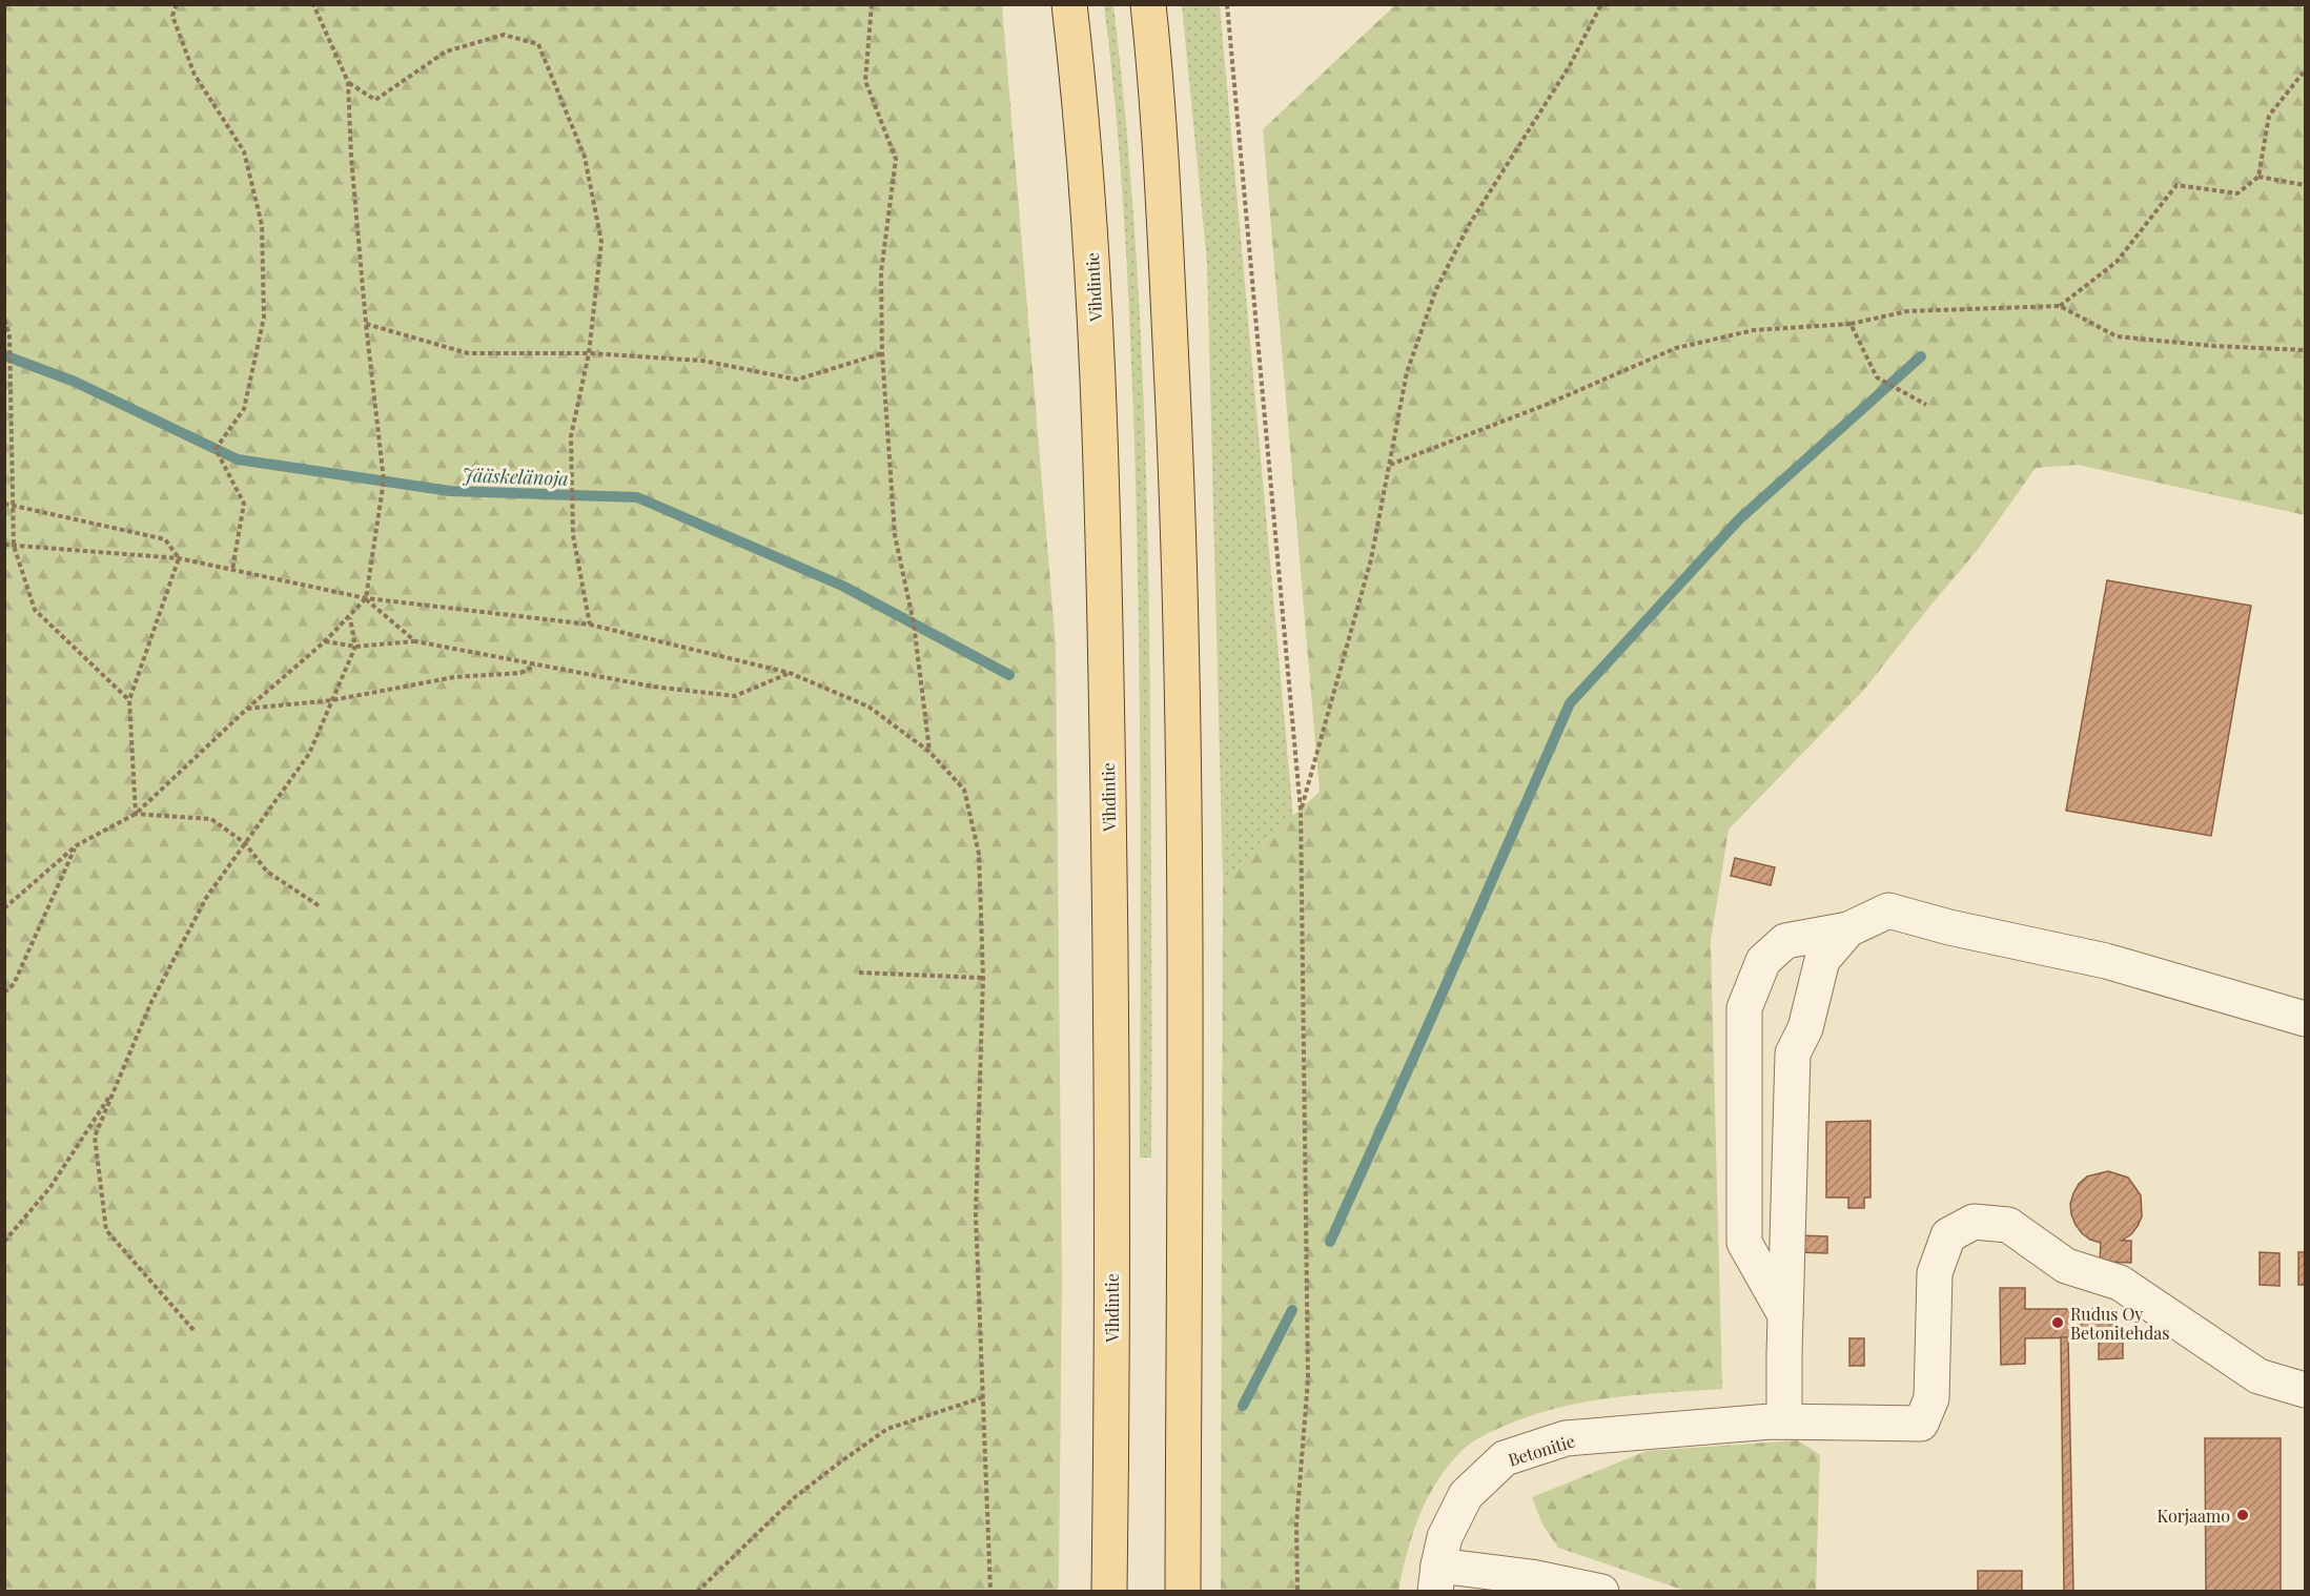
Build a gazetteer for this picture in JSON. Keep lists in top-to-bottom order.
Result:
{
  "streets": {
    "main road": ["Vihdintie"],
    "street": ["Betonitie"]
  },
  "water": ["Jääskelänoja"],
  "places": ["Rudus Oy Betonitehdas", "Korjaamo"]
}
